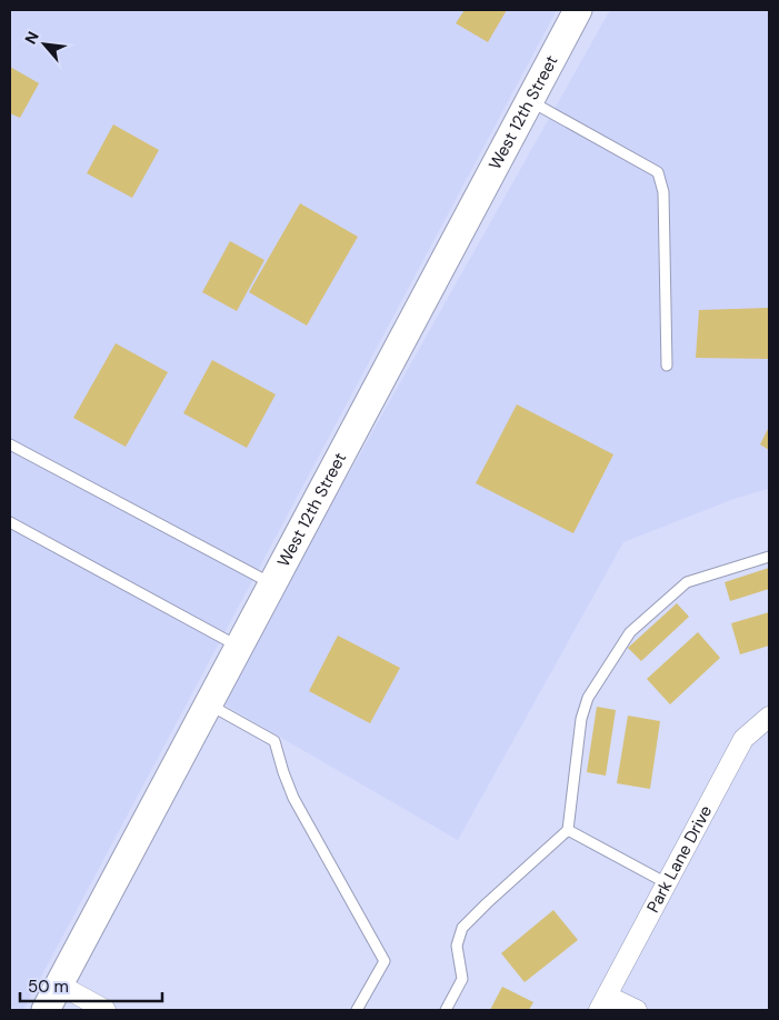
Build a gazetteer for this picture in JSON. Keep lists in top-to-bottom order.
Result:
{
  "streets": {
    "main road": ["West 12th Street"],
    "street": ["Park Lane Drive"]
  },
  "scale_bar": "50 m",
  "north": "top left"
}
